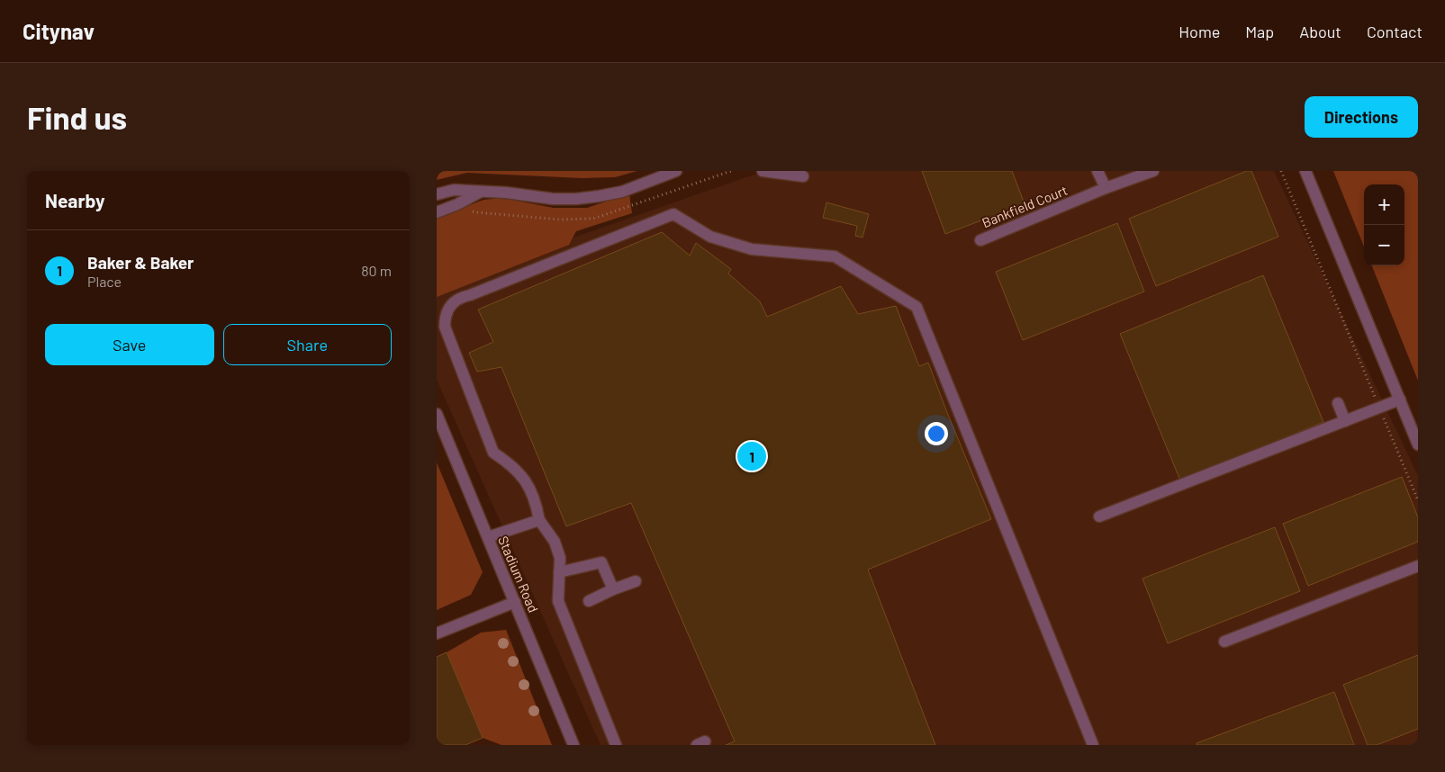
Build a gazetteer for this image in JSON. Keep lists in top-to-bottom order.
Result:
{
  "streets": {
    "street": ["Bankfield Court", "Stadium Road"]
  },
  "page": {
    "header": "Citynav",
    "nav": [
      "Home",
      "Map",
      "About",
      "Contact"
    ],
    "buttons": [
      "Directions",
      ["Save", "Share"]
    ],
    "title": "Find us",
    "heading": "Nearby",
    "map_buttons": ["+", "−"],
    "list": [
      {
        "mark": "1",
        "name": "Baker & Baker",
        "note": "Place",
        "value": "80 m"
      }
    ],
    "pins": "1"
  }
}
